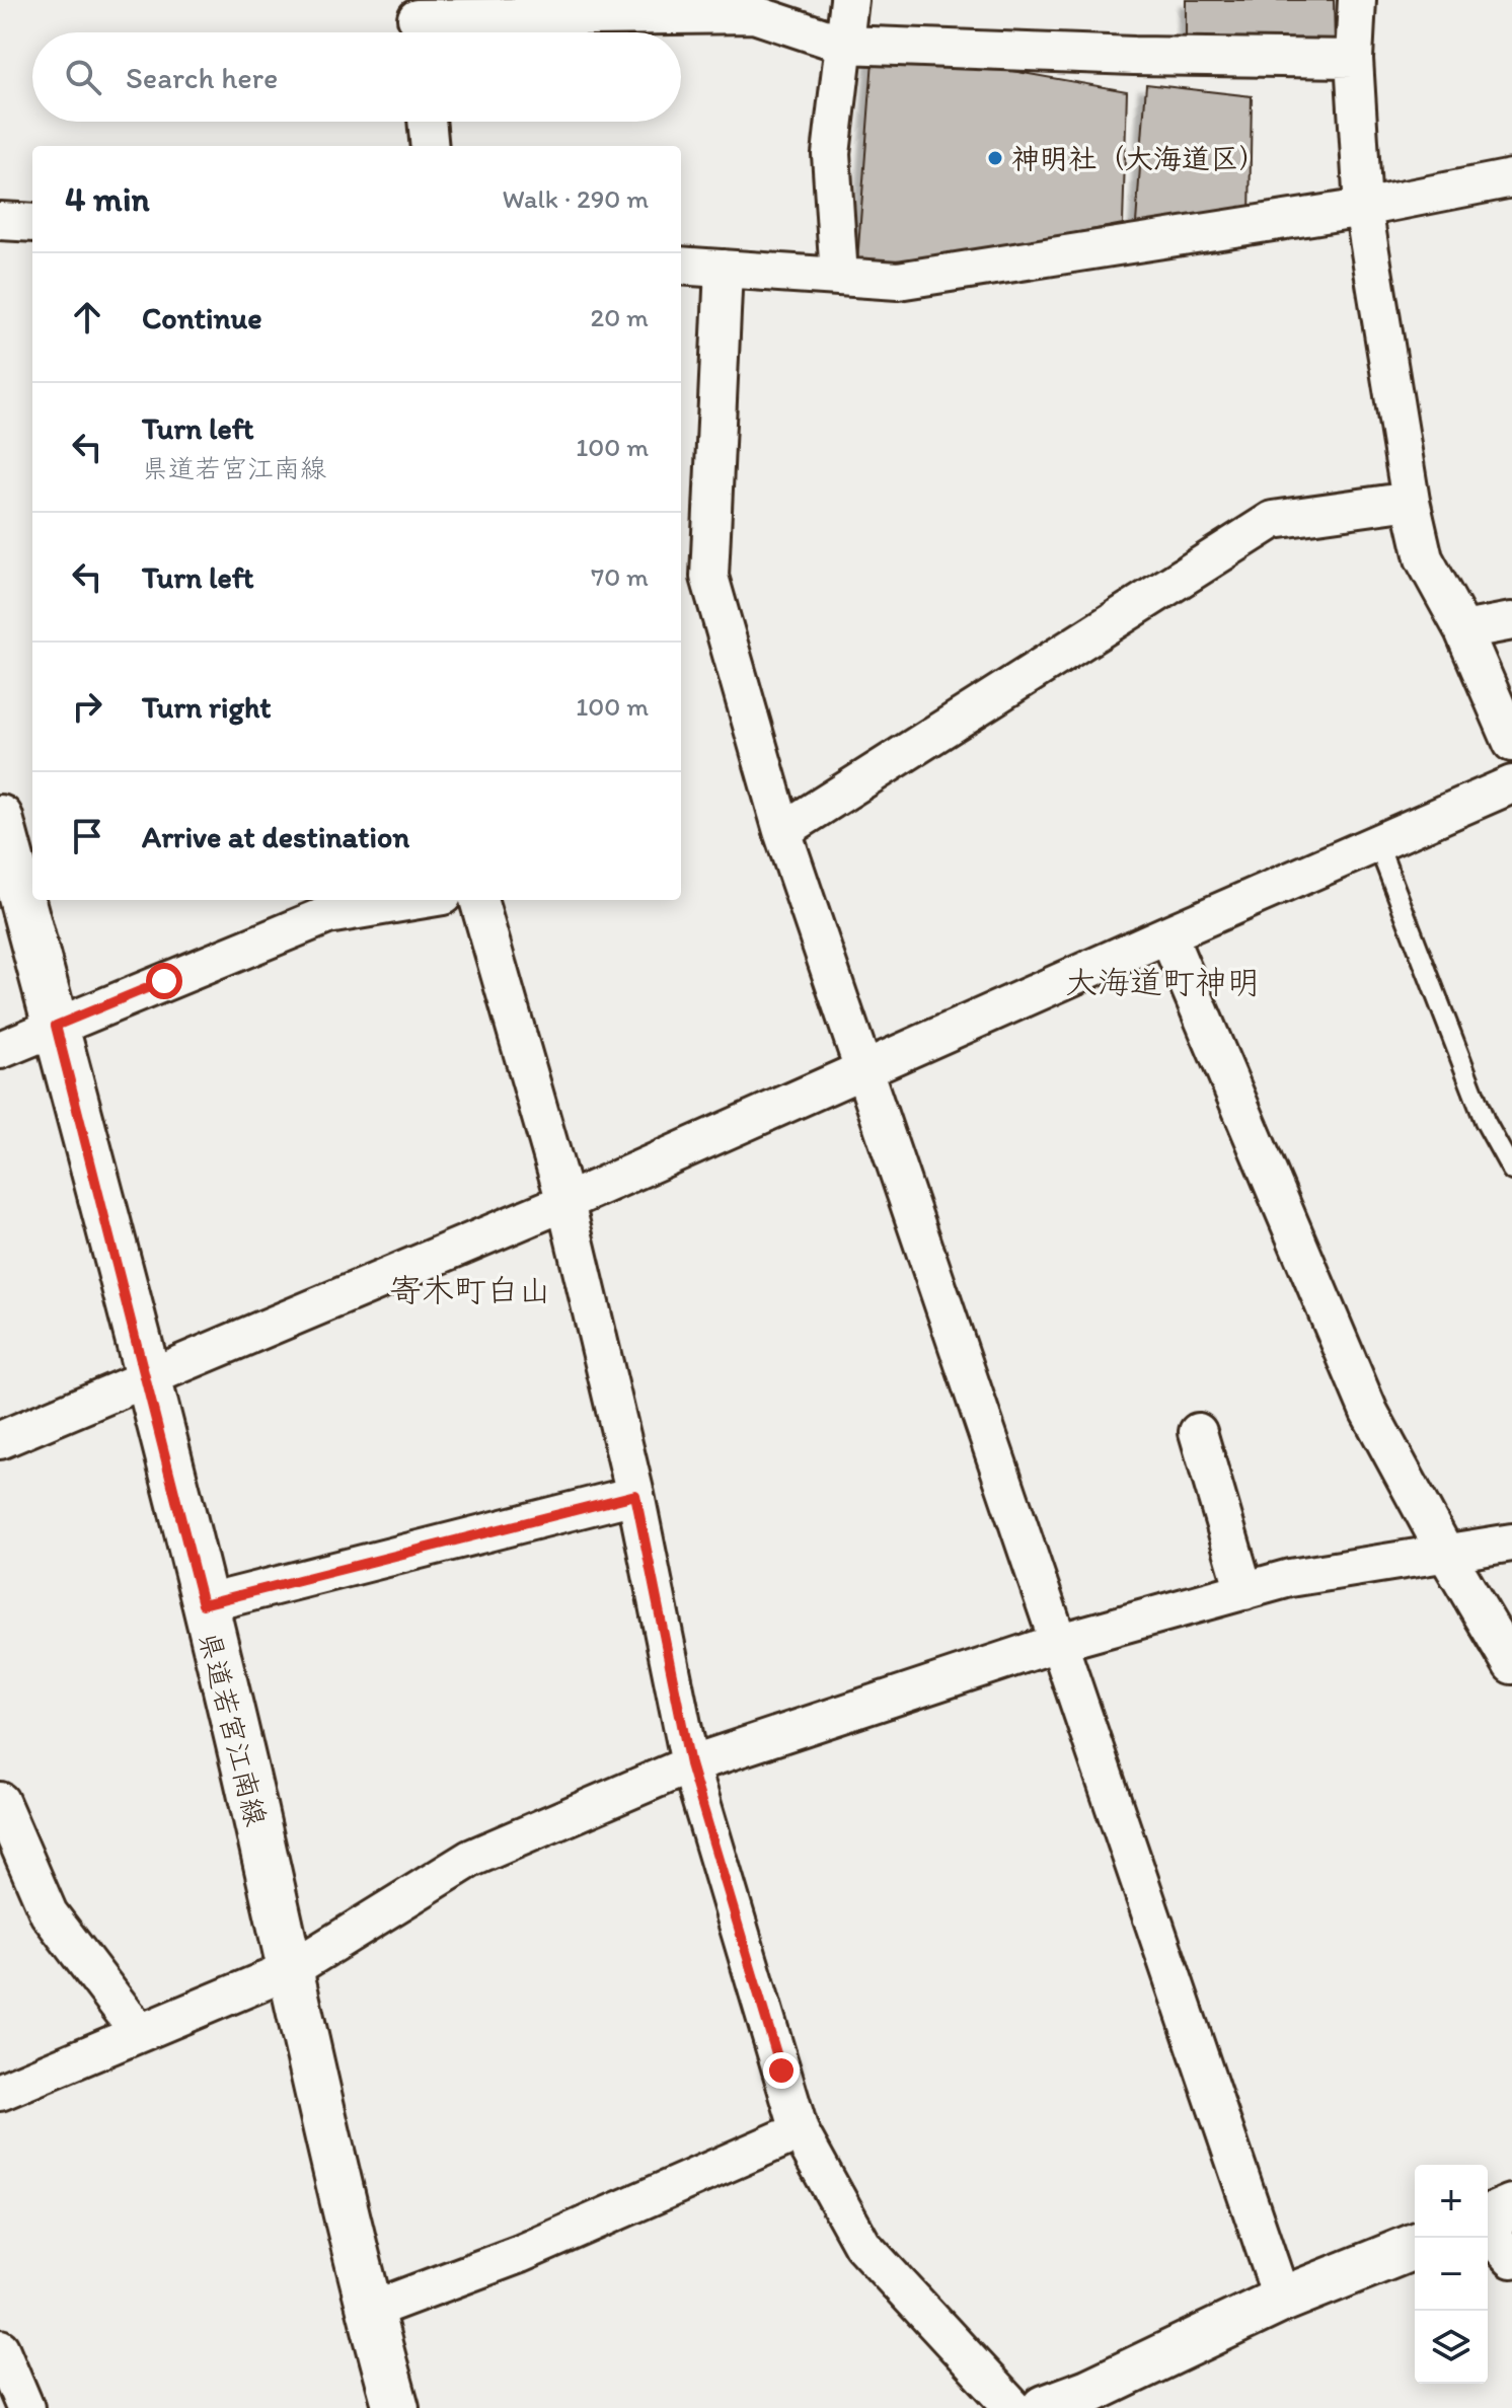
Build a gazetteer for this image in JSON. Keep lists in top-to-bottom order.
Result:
{
  "streets": {
    "main road": ["県道若宮江南線"]
  },
  "districts": ["大海道町神明", "寄木町白山"],
  "places": ["神明社（大海道区）"],
  "page": {
    "search": "Search here",
    "heading": ["4 min", "Walk · 290 m"],
    "list": [
      ["Continue", "20 m"],
      ["Turn left", "県道若宮江南線", "100 m"],
      ["Turn left", "70 m"],
      ["Turn right", "100 m"],
      "Arrive at destination"
    ],
    "map_buttons": ["+", "−"]
  }
}
